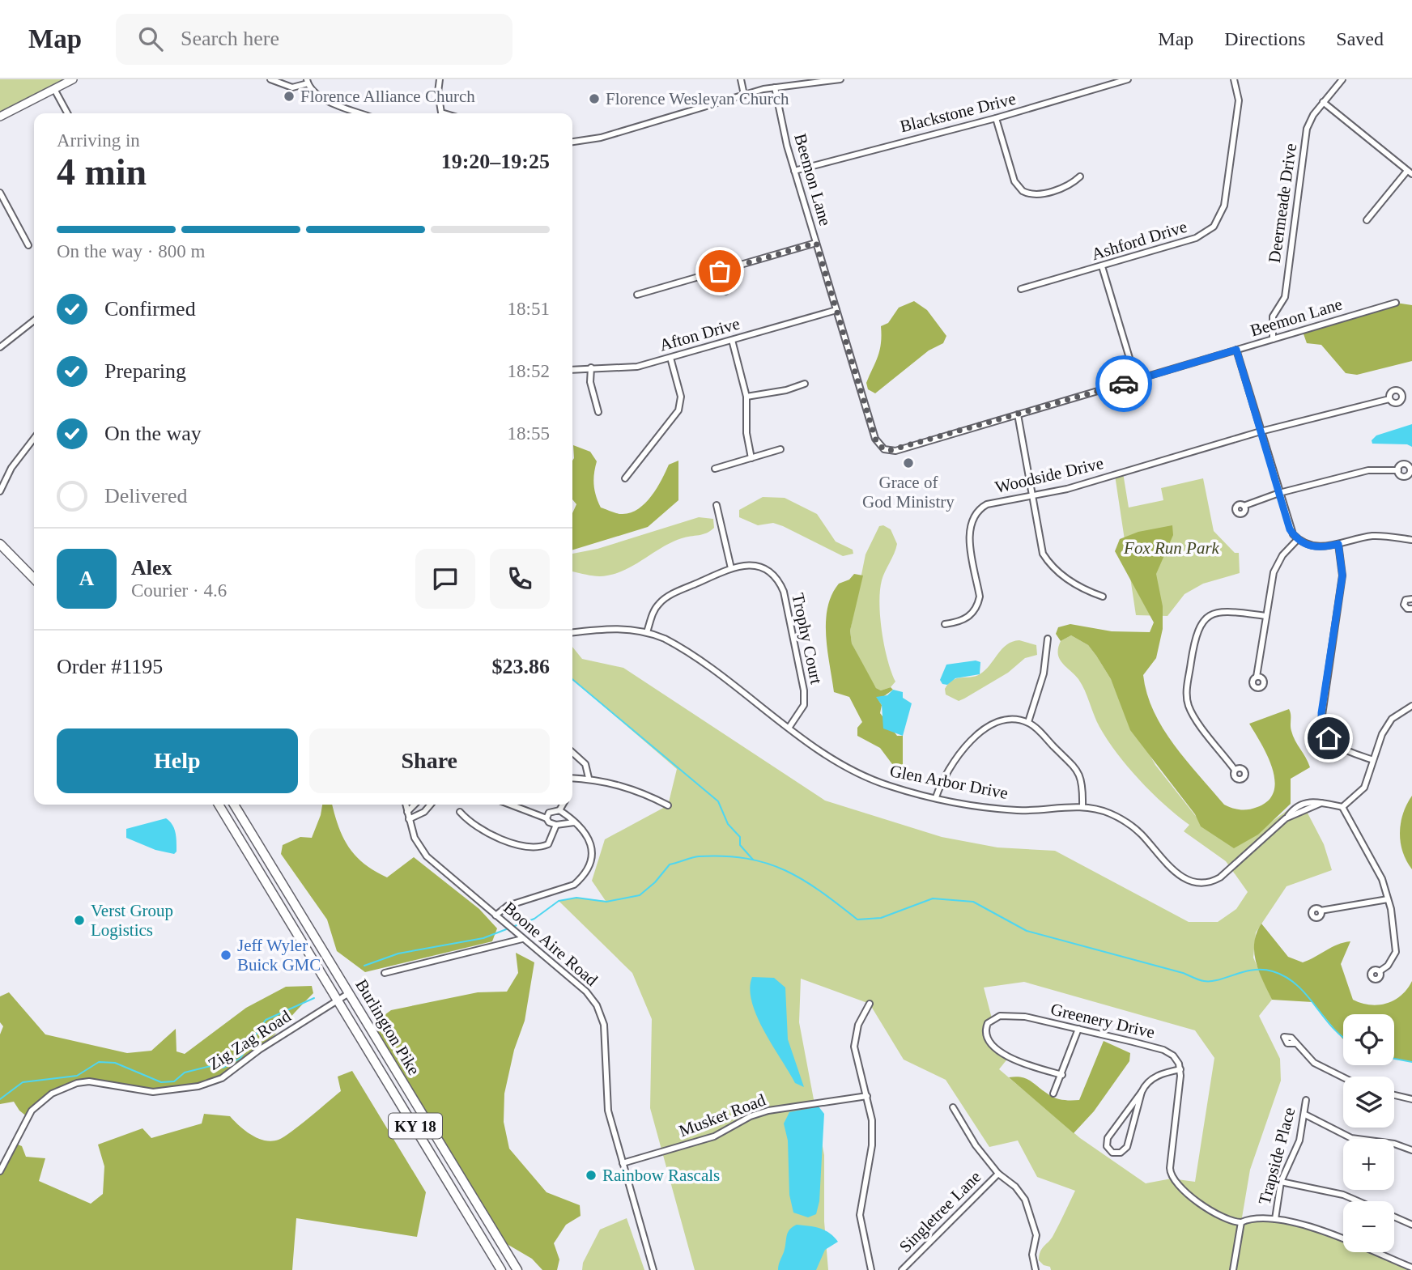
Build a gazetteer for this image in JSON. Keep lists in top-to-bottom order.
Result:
{
  "streets": {
    "main road": ["Burlington Pike", "KY 18"],
    "street": [
      "Blackstone Drive",
      "Beemon Lane",
      "Deermeade Drive",
      "Ashford Drive",
      "Afton Drive",
      "Woodside Drive",
      "Trophy Court",
      "Glen Arbor Drive",
      "Boone Aire Road",
      "Greenery Drive",
      "Zig Zag Road",
      "Musket Road",
      "Trapside Place",
      "Singletree Lane"
    ]
  },
  "crossings": [
    ["Blackstone Drive", "Beemon Lane"],
    ["Beemon Lane", "Deermeade Drive"],
    ["Beemon Lane", "Afton Drive"],
    ["Trophy Court", "Glen Arbor Drive"],
    ["Boone Aire Road", "Musket Road"],
    ["Burlington Pike", "Zig Zag Road"]
  ],
  "parks": ["Fox Run Park"],
  "places": [
    "Florence Alliance Church",
    "Florence Wesleyan Church",
    "Grace of God Ministry",
    "Verst Group Logistics",
    "Jeff Wyler Buick GMC",
    "Rainbow Rascals"
  ],
  "page": {
    "header": "Map",
    "search": "Search here",
    "nav": ["Map", "Directions", "Saved"],
    "heading": ["4 min", "Arriving in", "19:20–19:25"],
    "panel": [
      "Alex",
      "Courier · 4.6",
      "Order #1195",
      "$23.86"
    ],
    "bar": "On the way · 800 m",
    "list": [
      ["Confirmed", "18:51"],
      ["Preparing", "18:52"],
      ["On the way", "18:55"],
      "Delivered"
    ],
    "round": "A",
    "buttons": ["Help", "Share"],
    "map_buttons": ["+", "−"]
  }
}
